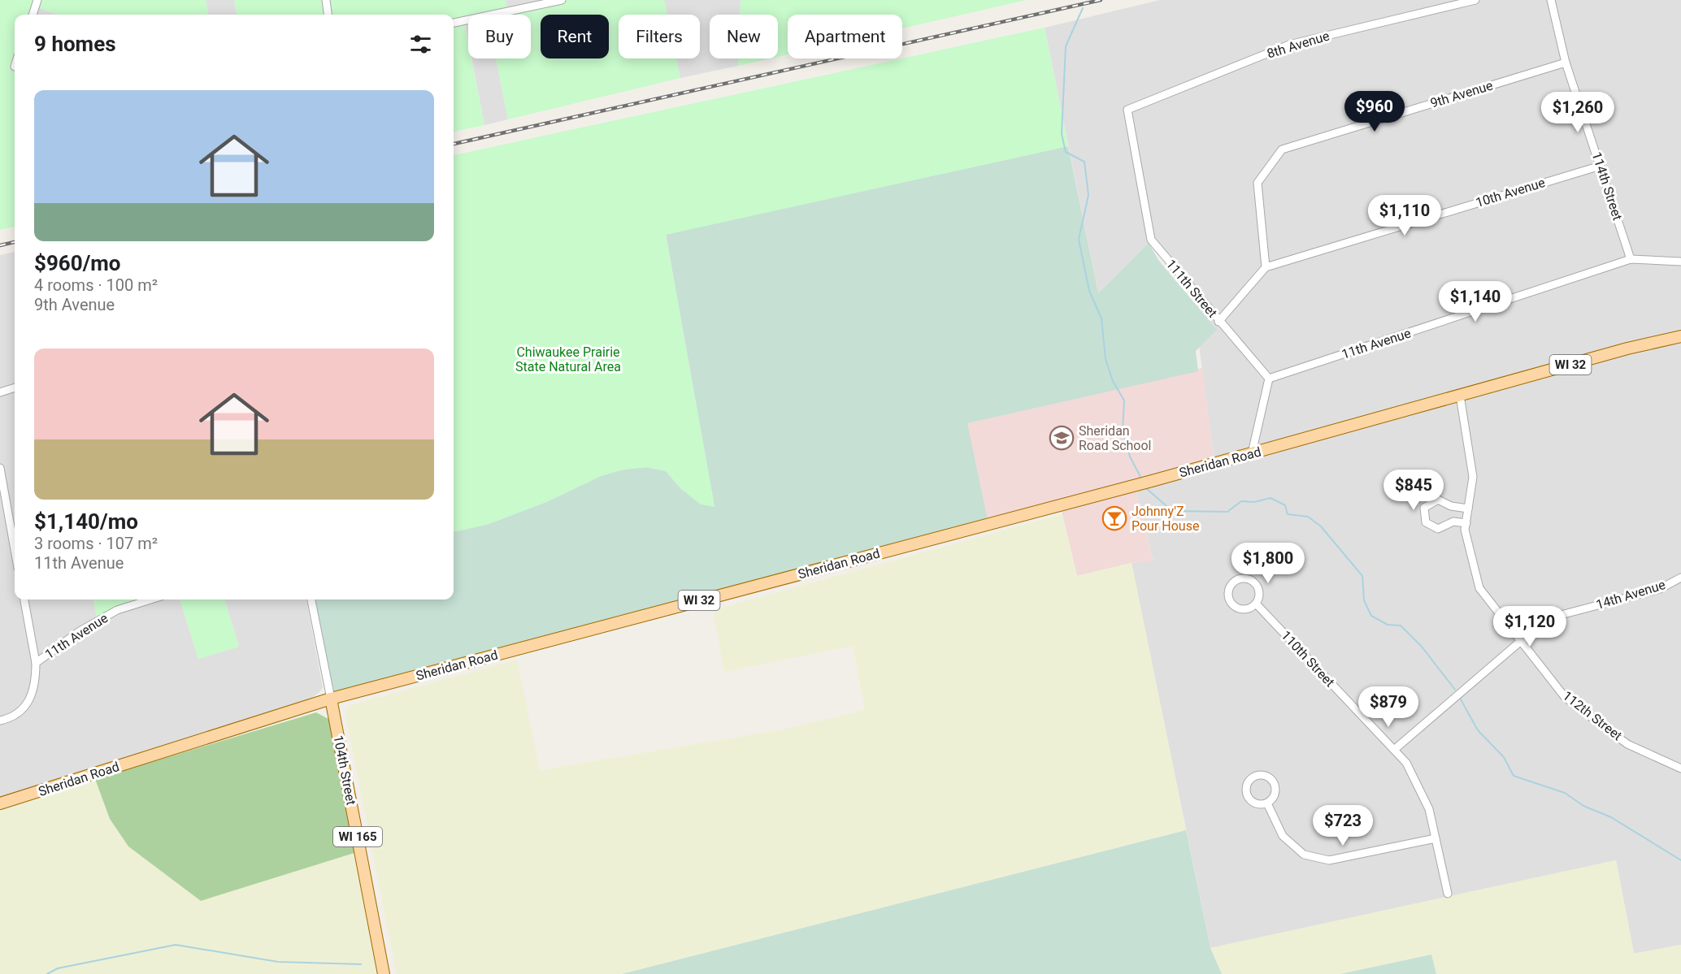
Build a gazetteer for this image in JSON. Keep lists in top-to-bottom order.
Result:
{
  "streets": {
    "main road": [
      "WI 32",
      "Sheridan Road",
      "104th Street",
      "WI 165"
    ],
    "street": [
      "8th Avenue",
      "9th Avenue",
      "114th Street",
      "10th Avenue",
      "111th Street",
      "11th Avenue",
      "14th Avenue",
      "110th Street",
      "112th Street"
    ]
  },
  "crossings": [
    ["8th Avenue", "111th Street"],
    ["9th Avenue", "114th Street"],
    ["9th Avenue", "10th Avenue"],
    ["114th Street", "10th Avenue"],
    ["114th Street", "11th Avenue"],
    ["111th Street", "11th Avenue"],
    ["Sheridan Road", "112th Street"],
    ["Sheridan Road", "104th Street"],
    ["14th Avenue", "110th Street"],
    ["14th Avenue", "112th Street"]
  ],
  "parks": ["Chiwaukee Prairie State Natural Area"],
  "places": {
    "school or university": ["Sheridan Road School"],
    "bar": ["Johnny'Z Pour House"]
  },
  "page": {
    "chip": [
      "Buy",
      "Rent",
      "Filters",
      "New",
      "Apartment"
    ],
    "heading": "9 homes",
    "list": [
      {
        "name": "$960/mo",
        "note": "4 rooms · 100 m² · 9th Avenue"
      },
      {
        "name": "$1,140/mo",
        "note": "3 rooms · 107 m² · 11th Avenue"
      }
    ],
    "price": [
      "$960",
      "$1,260",
      "$1,110",
      "$1,140",
      "$845",
      "$1,800",
      "$1,120",
      "$879",
      "$723"
    ]
  }
}
